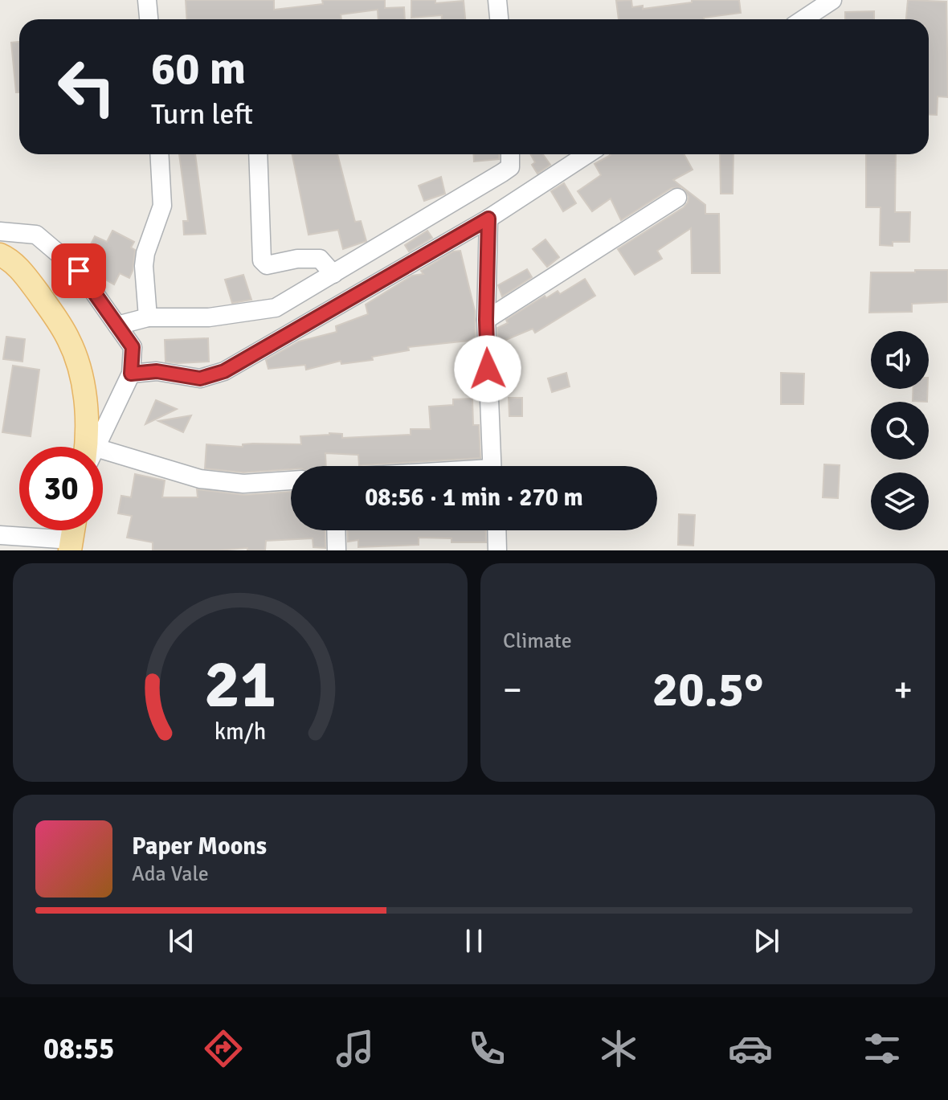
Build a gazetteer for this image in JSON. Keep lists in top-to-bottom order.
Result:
{
  "page": {
    "turn": ["60 m", "Turn left"],
    "limit": "30",
    "trip": "08:56 · 1 min · 270 m",
    "tile": "Climate",
    "heat": ["−", "20.5°", "+"],
    "song": ["Paper Moons", "Ada Vale"],
    "tabs": "08:55",
    "gauge": ["21", "km/h"]
  }
}
